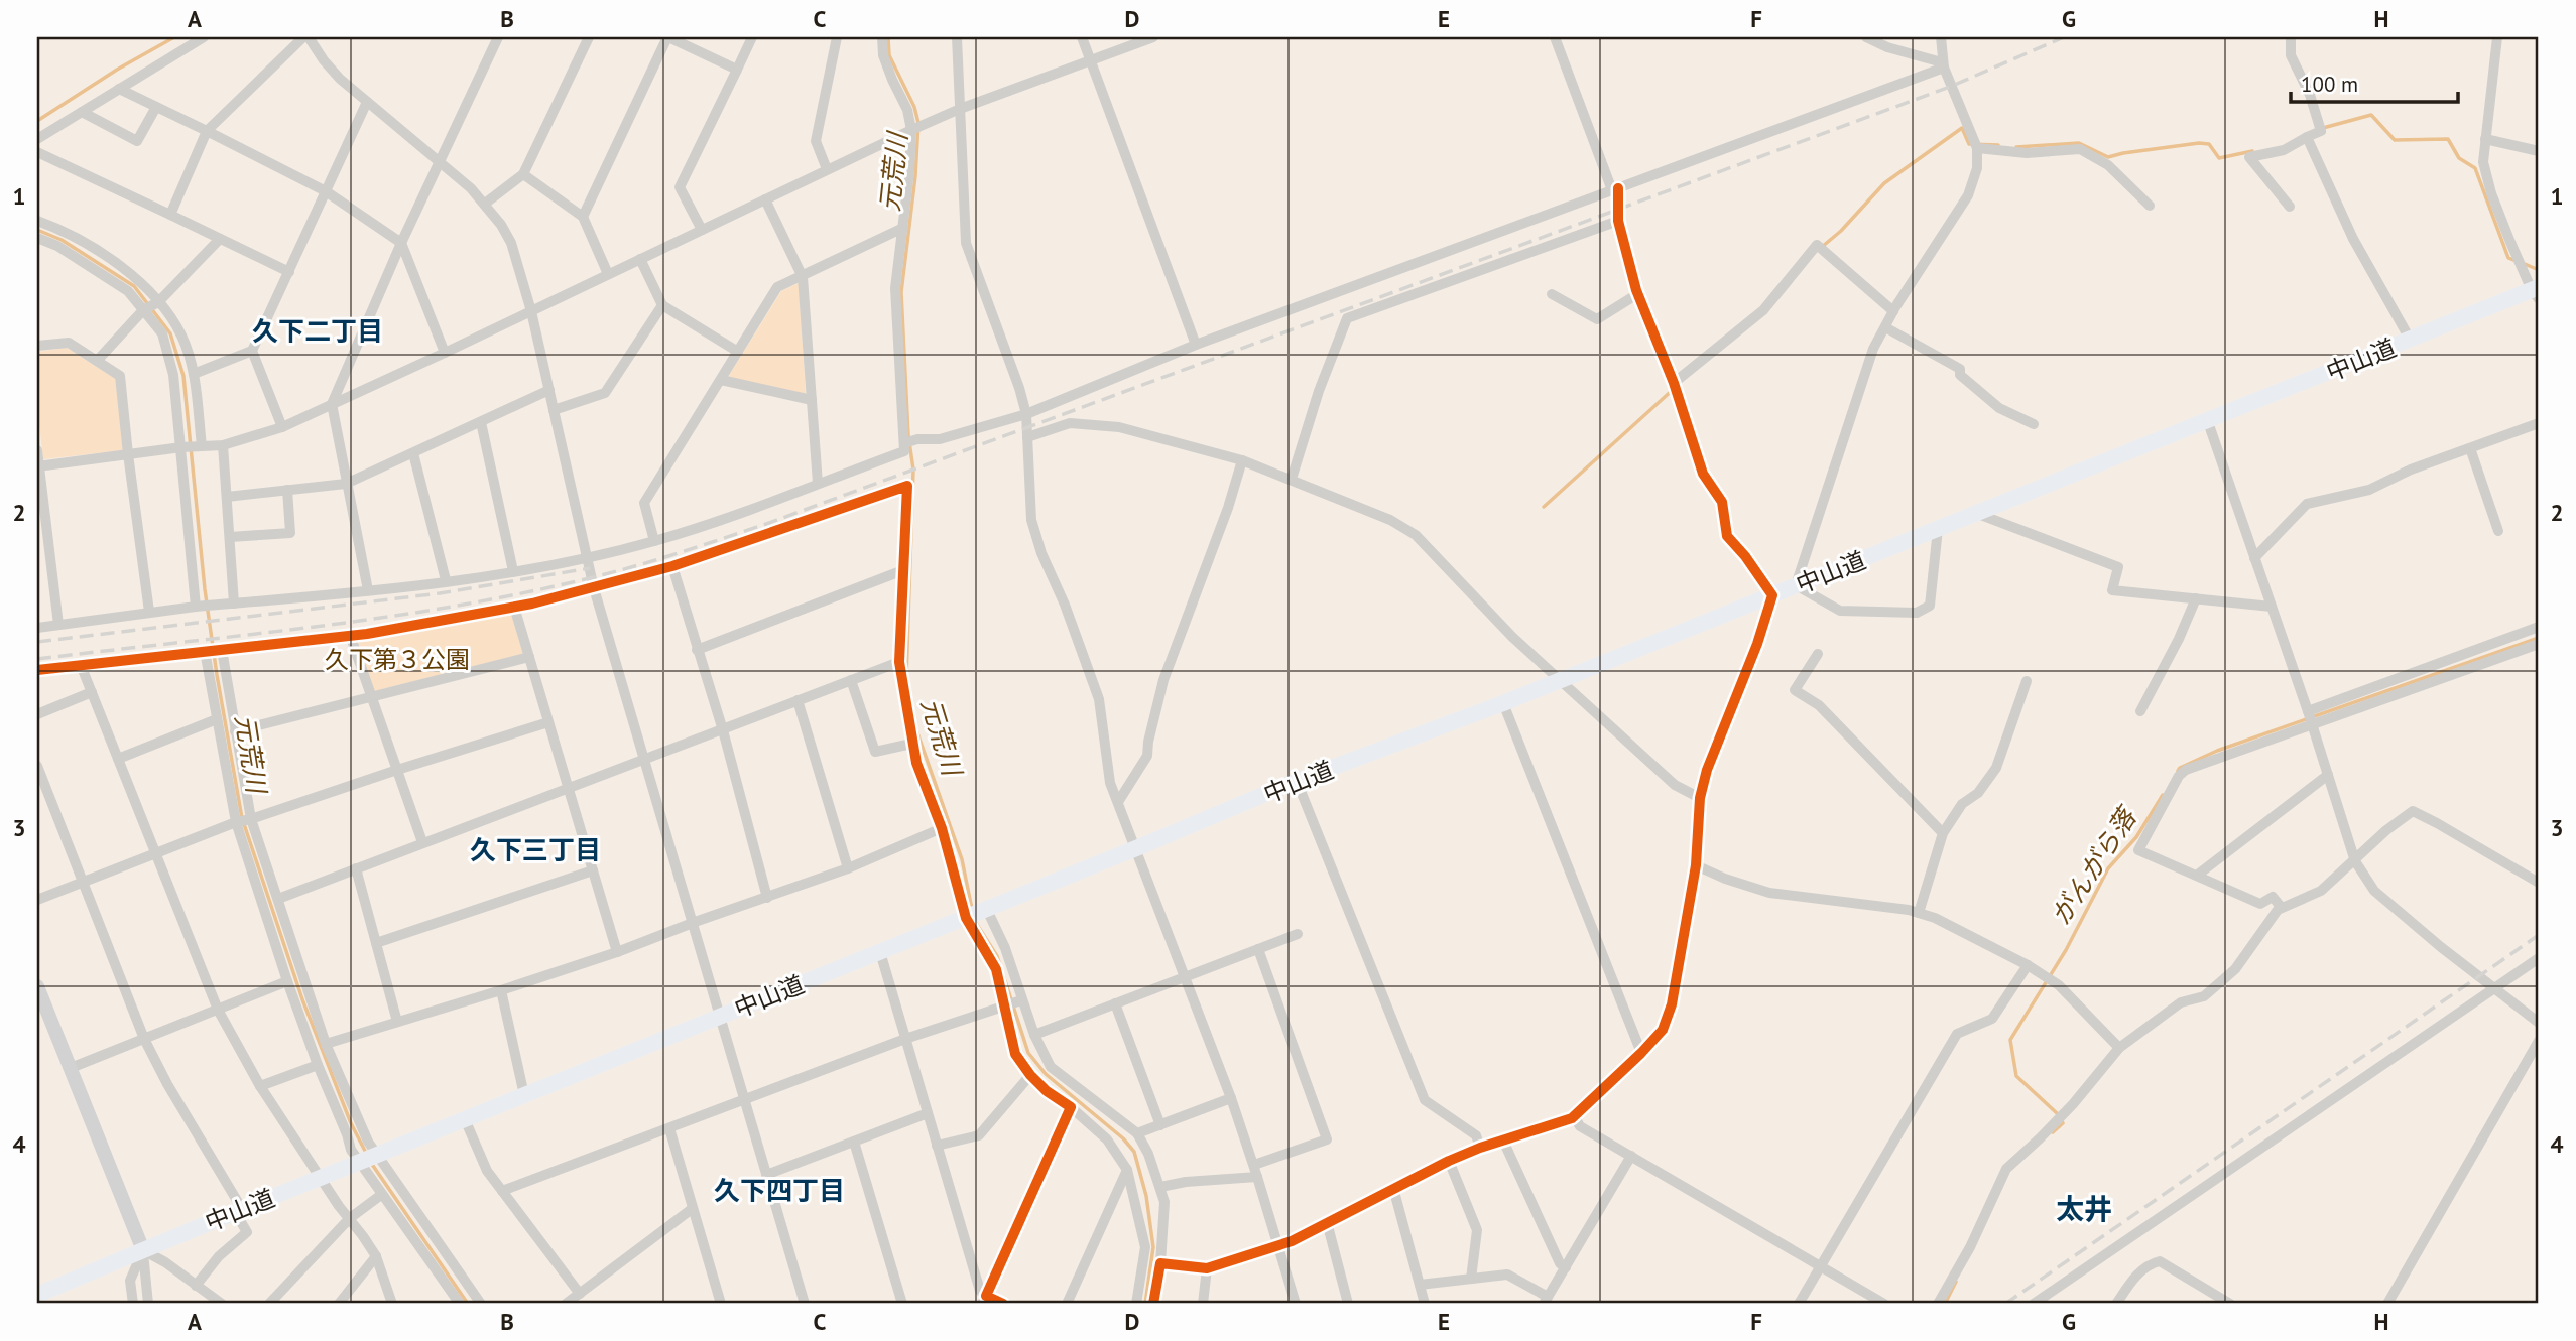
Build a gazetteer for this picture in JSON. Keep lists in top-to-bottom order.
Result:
{
  "streets": {
    "highway": ["中山道"]
  },
  "districts": [
    "久下二丁目",
    "久下三丁目",
    "久下四丁目",
    "太井"
  ],
  "water": ["元荒川", "がんがら落"],
  "parks": ["久下第３公園"],
  "scale_bar": "100 m",
  "grid": {
    "columns": [
      "A",
      "B",
      "C",
      "D",
      "E",
      "F",
      "G",
      "H"
    ],
    "rows": [
      "1",
      "2",
      "3",
      "4"
    ]
  }
}
